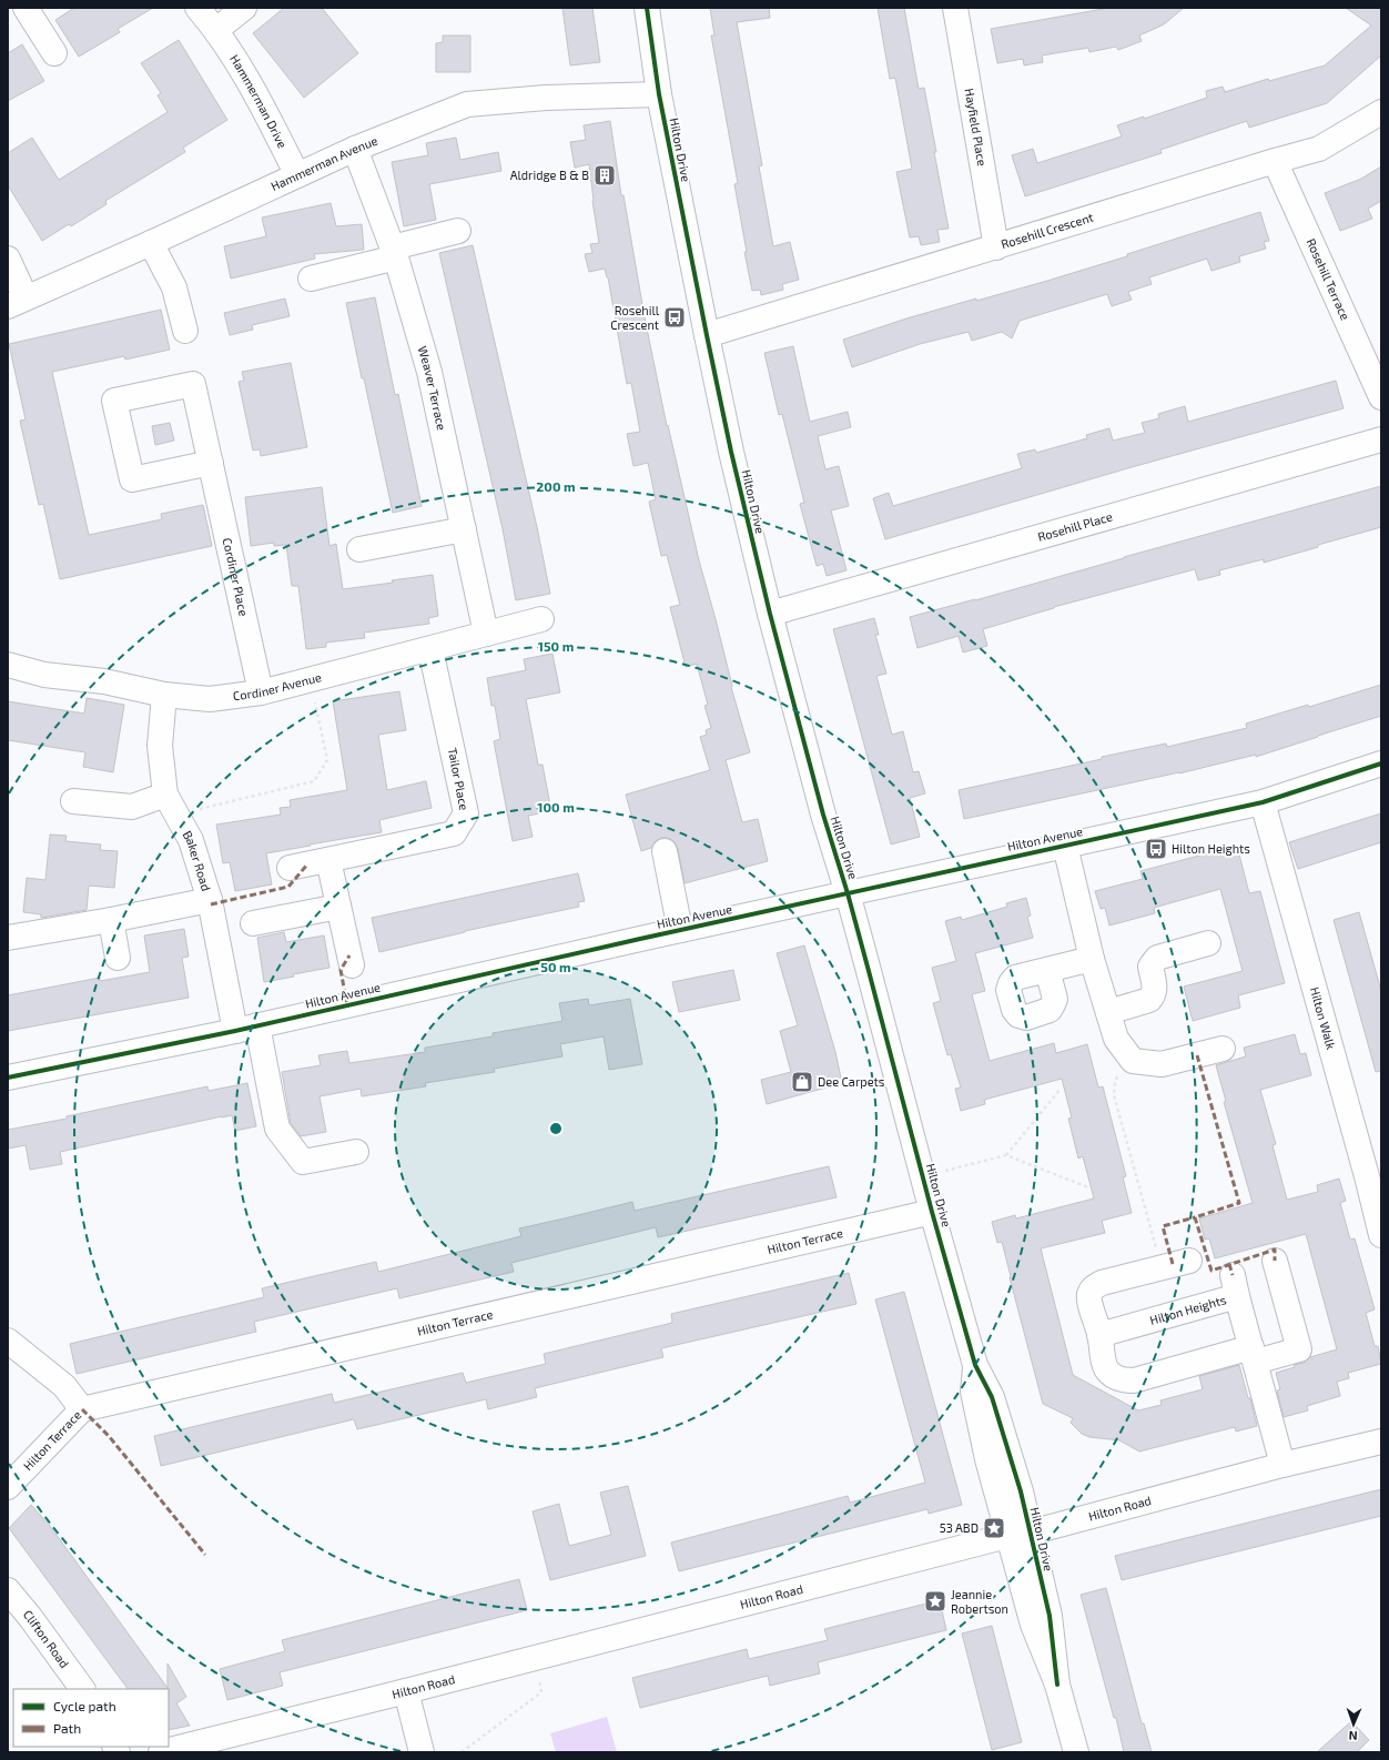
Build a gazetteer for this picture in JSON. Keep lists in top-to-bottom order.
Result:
{
  "streets": {
    "street": [
      "Hammerman Drive",
      "Hayfield Place",
      "Hilton Drive",
      "Hammerman Avenue",
      "Rosehill Crescent",
      "Rosehill Terrace",
      "Weaver Terrace",
      "Rosehill Place",
      "Cordiner Place",
      "Cordiner Avenue",
      "Tailor Place",
      "Hilton Avenue",
      "Baker Road",
      "Hilton Walk",
      "Hilton Terrace",
      "Hilton Heights",
      "Hilton Road",
      "Clifton Road"
    ]
  },
  "crossings": [
    ["Hammerman Drive", "Hammerman Avenue"],
    ["Hayfield Place", "Rosehill Crescent"],
    ["Hilton Drive", "Hammerman Avenue"],
    ["Hilton Drive", "Rosehill Crescent"],
    ["Hilton Drive", "Rosehill Place"],
    ["Hilton Drive", "Hilton Avenue"],
    ["Hilton Drive", "Hilton Terrace"],
    ["Hilton Drive", "Hilton Road"],
    ["Hammerman Avenue", "Weaver Terrace"],
    ["Rosehill Crescent", "Rosehill Terrace"],
    ["Weaver Terrace", "Cordiner Avenue"],
    ["Cordiner Place", "Cordiner Avenue"],
    ["Cordiner Avenue", "Tailor Place"],
    ["Cordiner Avenue", "Baker Road"],
    ["Hilton Avenue", "Baker Road"],
    ["Hilton Avenue", "Hilton Walk"],
    ["Hilton Heights", "Hilton Road"]
  ],
  "places": {
    "building": ["Aldridge B & B"],
    "bus stop": ["Rosehill Crescent", "Hilton Heights"],
    "shop": ["Dee Carpets"],
    "place": ["53 ABD", "Jeannie Robertson"]
  },
  "legend": ["Cycle path", "Path"],
  "north": "bottom",
  "rings": [
    "200 m",
    "150 m",
    "100 m",
    "50 m"
  ]
}
